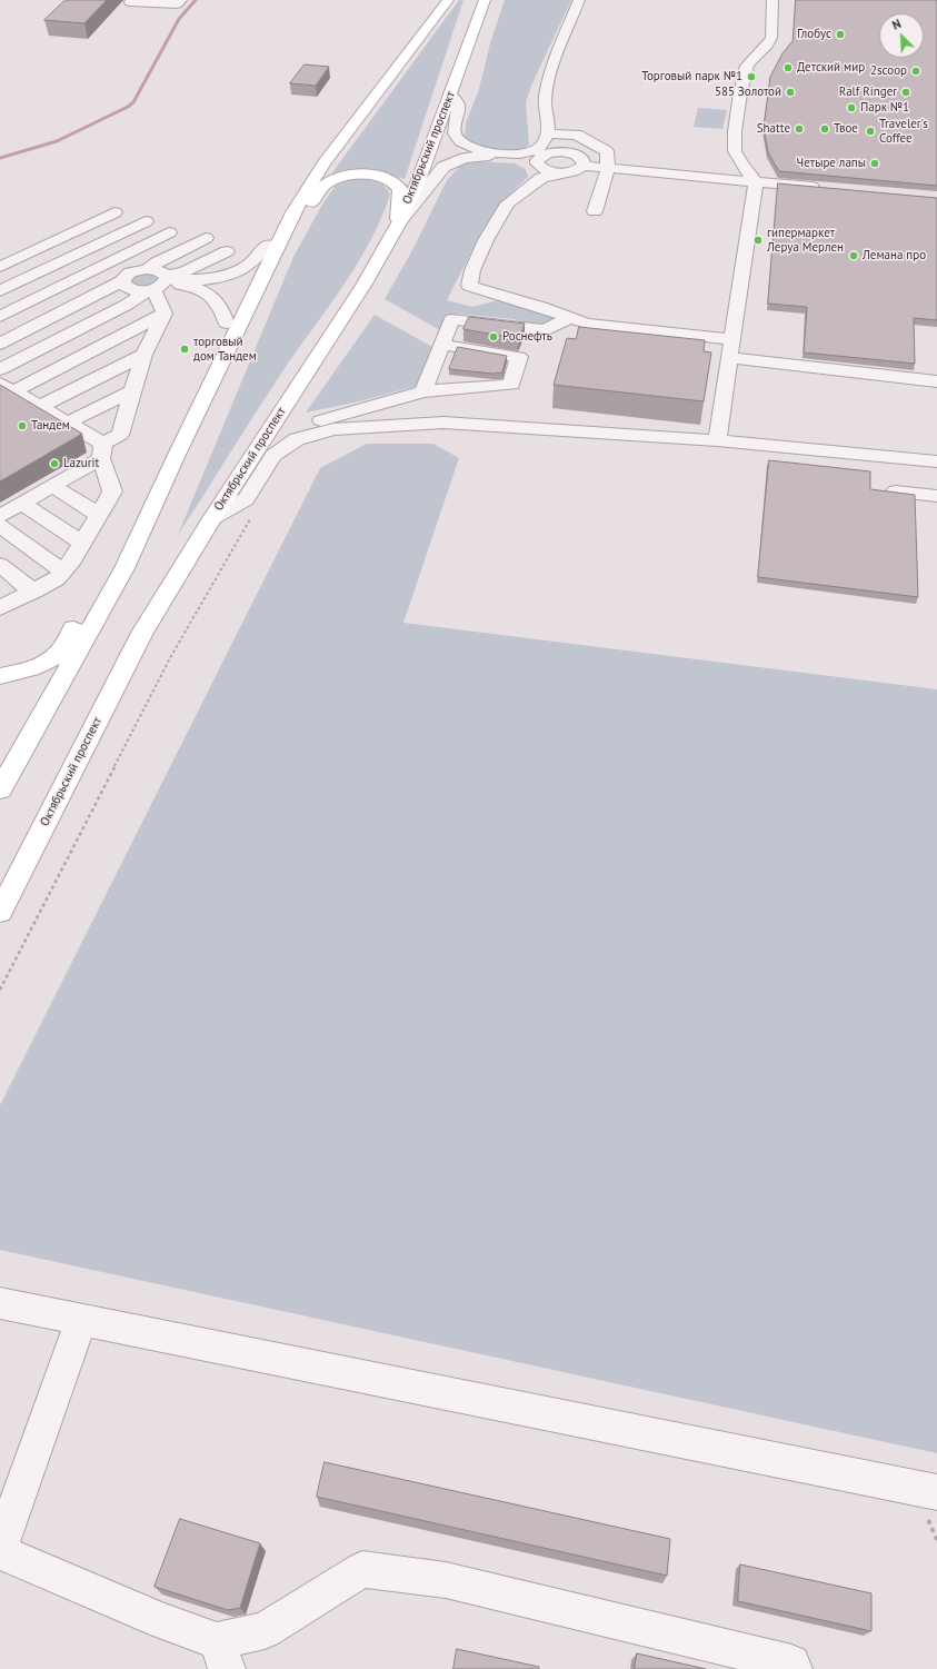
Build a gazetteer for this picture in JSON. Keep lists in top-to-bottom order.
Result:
{
  "streets": {
    "main road": ["Октябрьский проспект"]
  },
  "places": [
    "Глобус",
    "Детский мир",
    "2scoop",
    "Торговый парк №1",
    "585 Золотой",
    "Ralf Ringer",
    "Парк №1",
    "Shatte",
    "Твое",
    "Traveler's Coffee",
    "Четыре лапы",
    "гипермаркет Леруа Мерлен",
    "Лемана про",
    "Роснефть",
    "торговый дом Тандем",
    "Тандем",
    "Lazurit"
  ],
  "north": "top left"
}
